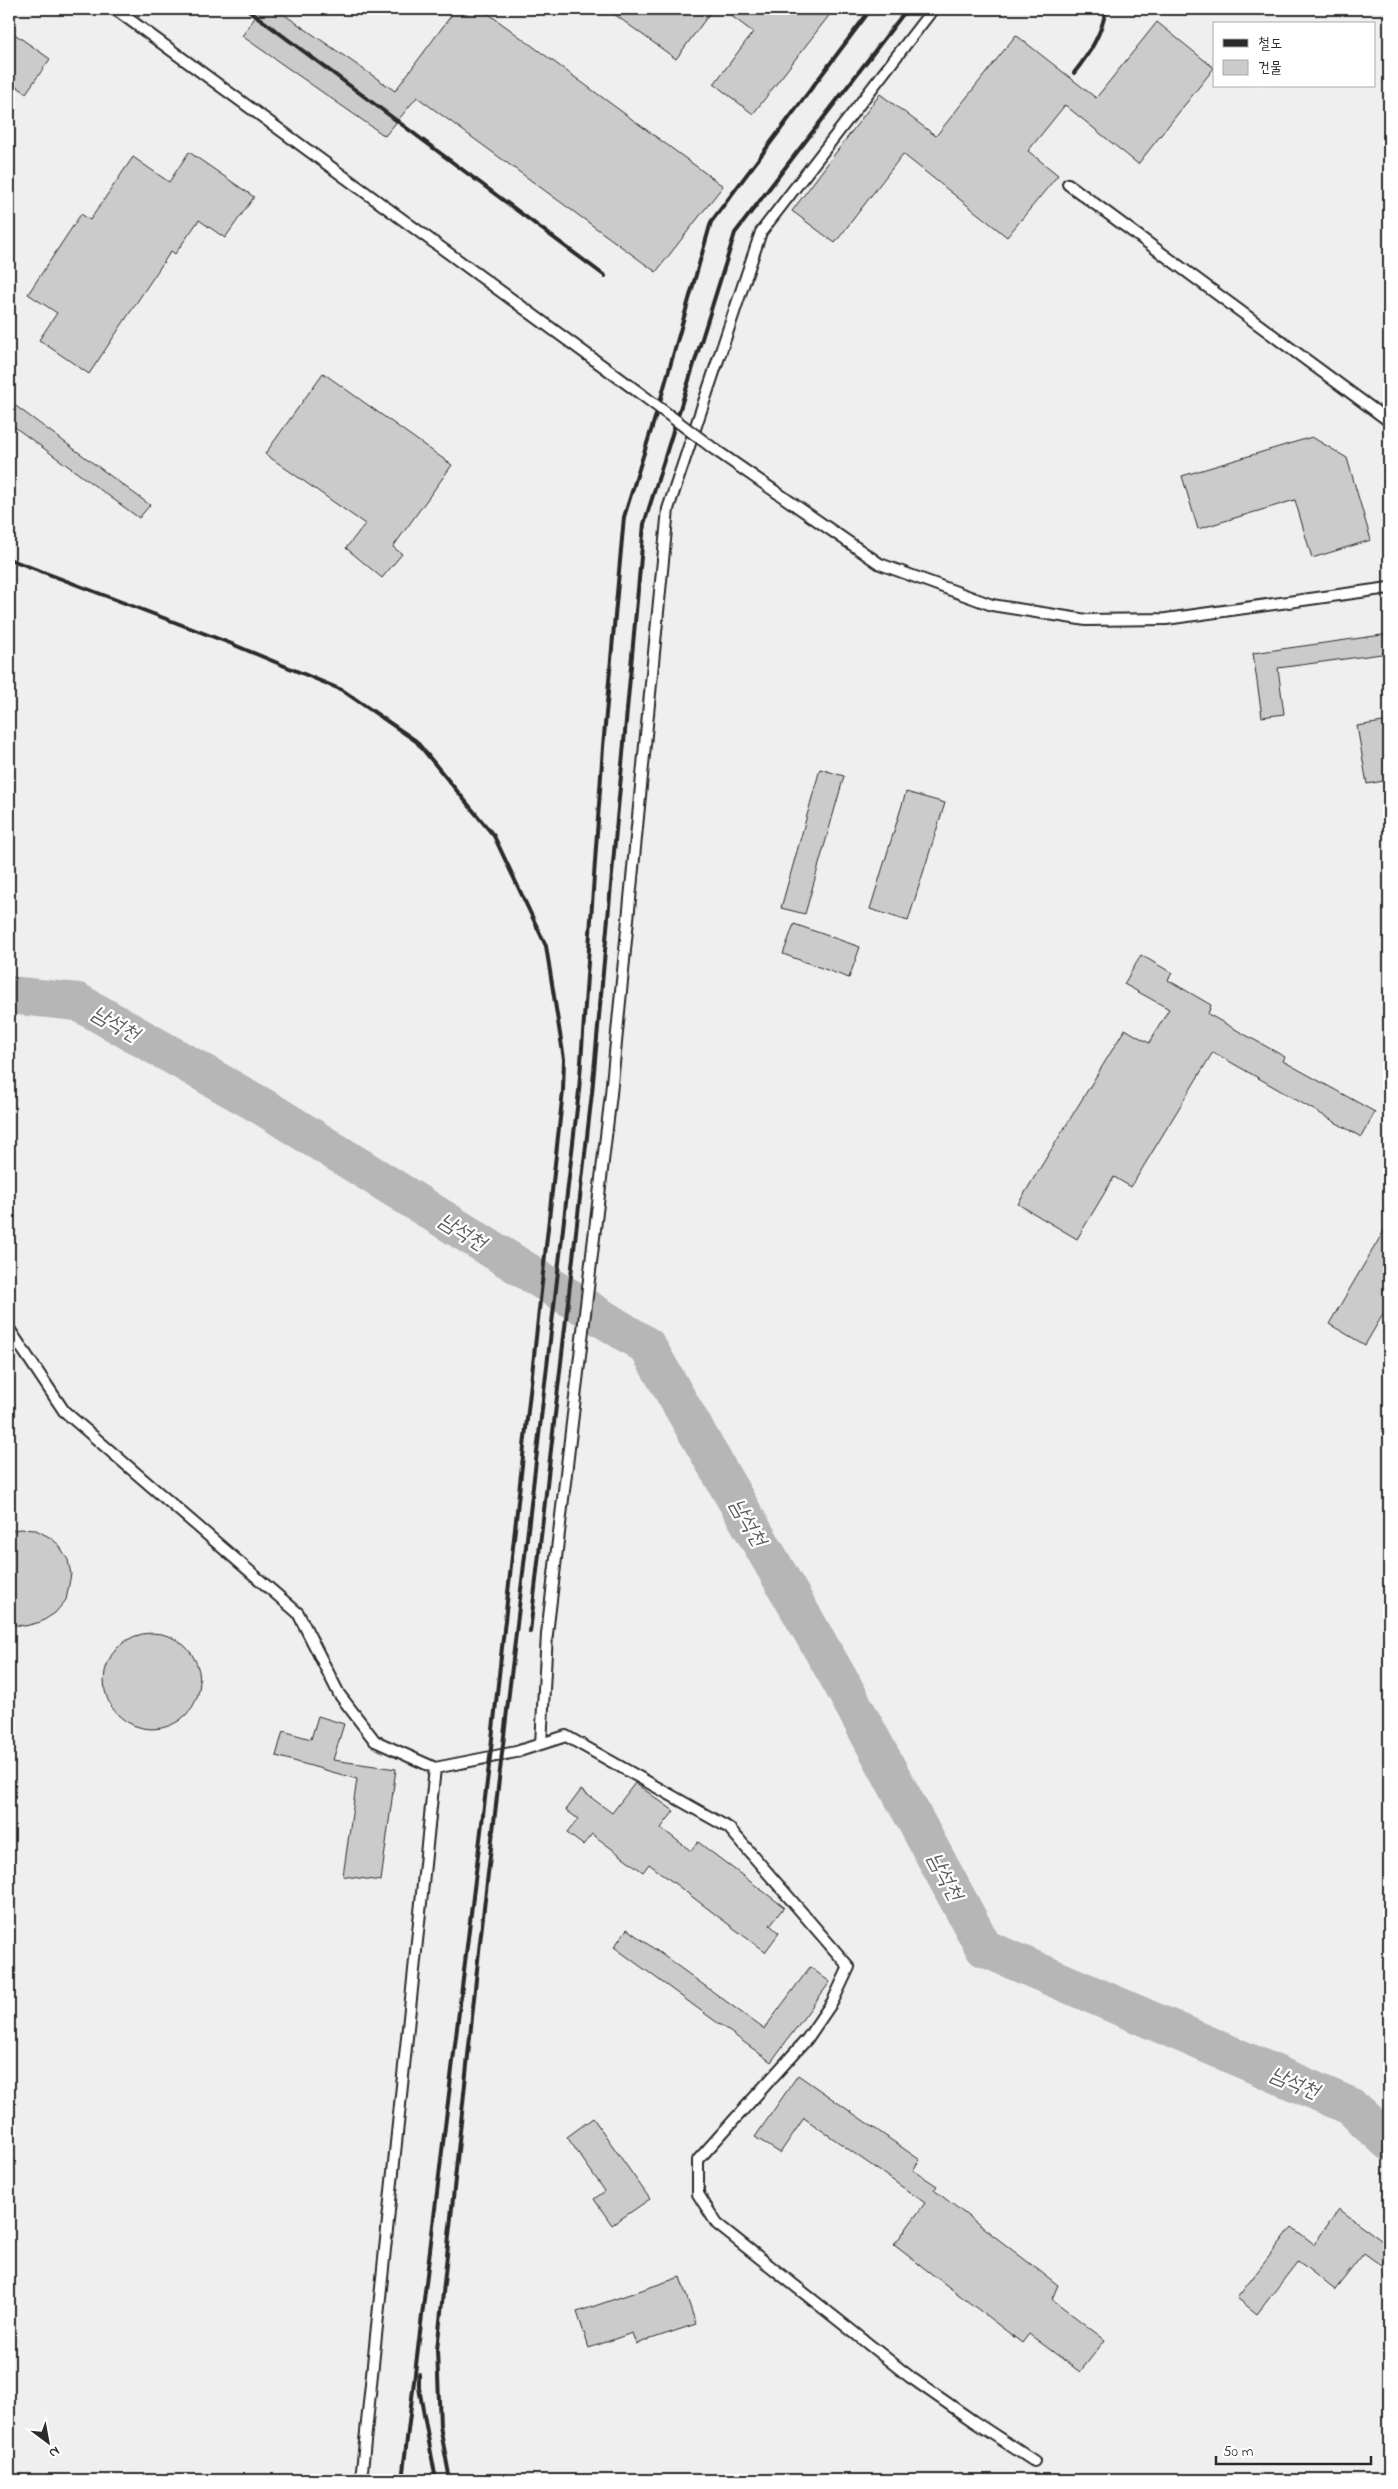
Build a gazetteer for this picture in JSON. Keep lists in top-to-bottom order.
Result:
{
  "water": ["남석천"],
  "legend": ["철도", "건물"],
  "scale_bar": "50 m",
  "north": "bottom right"
}
